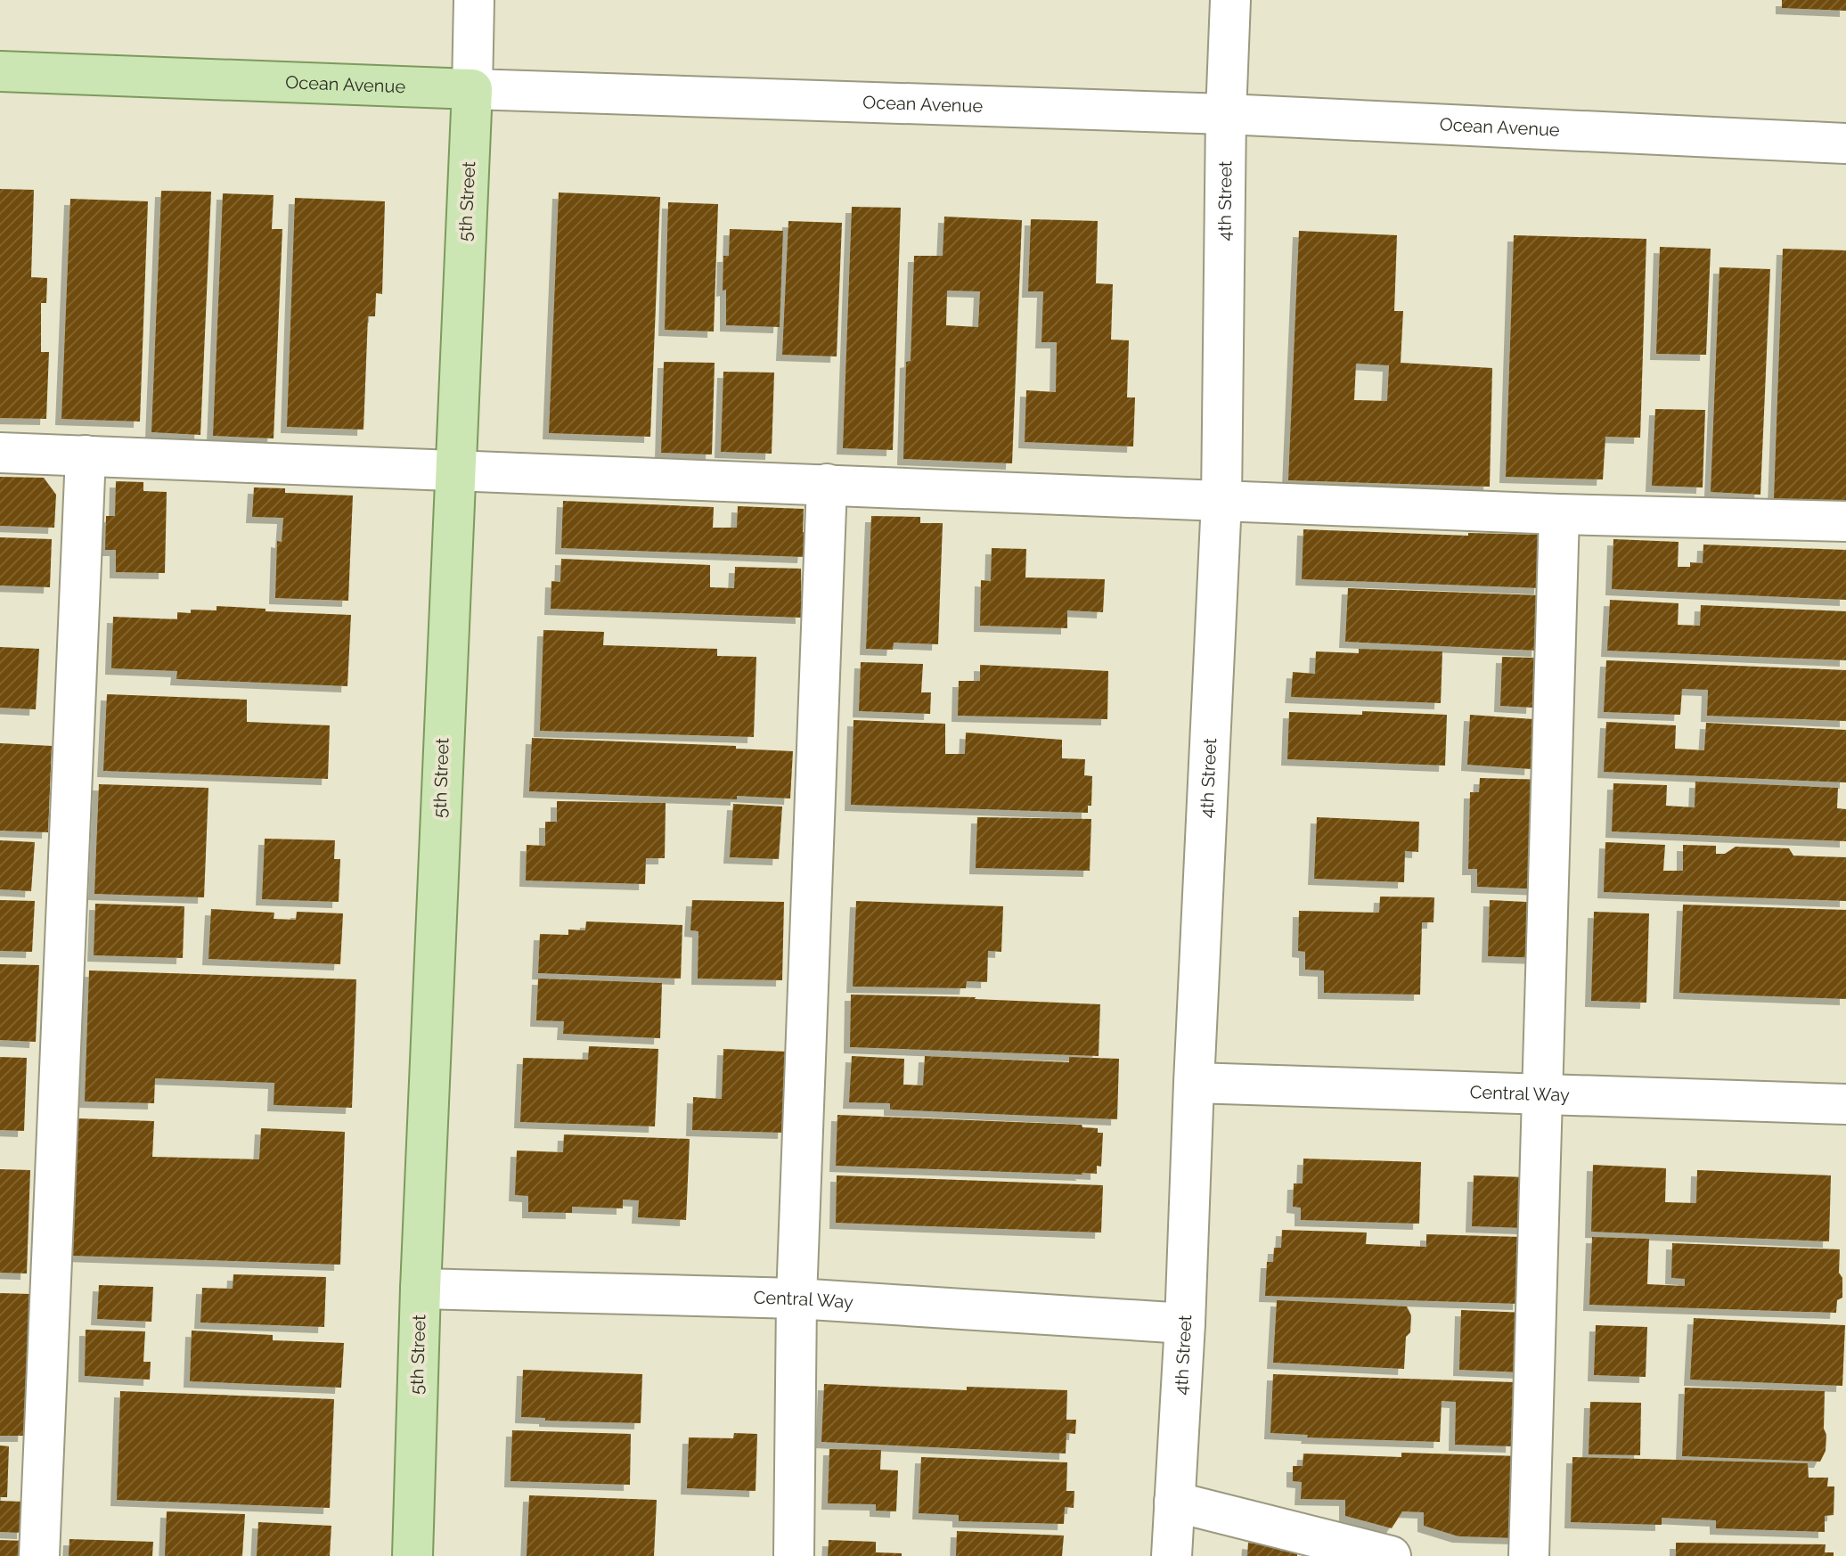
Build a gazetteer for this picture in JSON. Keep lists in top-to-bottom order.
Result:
{
  "streets": {
    "main road": ["Ocean Avenue", "5th Street"],
    "street": ["4th Street", "Central Way"]
  },
  "crossings": [
    ["Ocean Avenue", "5th Street"],
    ["Ocean Avenue", "4th Street"],
    ["5th Street", "Central Way"],
    ["4th Street", "Central Way"]
  ]
}
